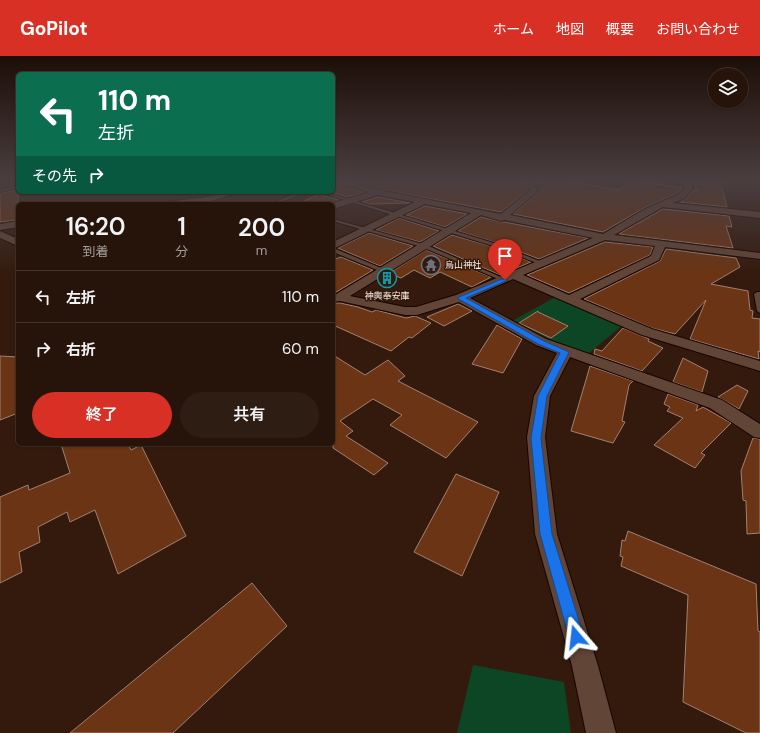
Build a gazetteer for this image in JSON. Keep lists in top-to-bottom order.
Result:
{
  "places": {
    "temple": ["烏山神社"],
    "building": ["神輿奉安庫"]
  },
  "page": {
    "header": "GoPilot",
    "nav": [
      "ホーム",
      "地図",
      "概要",
      "お問い合わせ"
    ],
    "turn": ["110 m", "左折"],
    "then": "その先",
    "eta": [
      "16:20",
      "到着",
      "1",
      "分",
      "200",
      "m"
    ],
    "list": [
      {
        "name": "左折",
        "value": "110 m"
      },
      {
        "name": "右折",
        "value": "60 m"
      }
    ],
    "buttons": ["終了", "共有"]
  }
}
